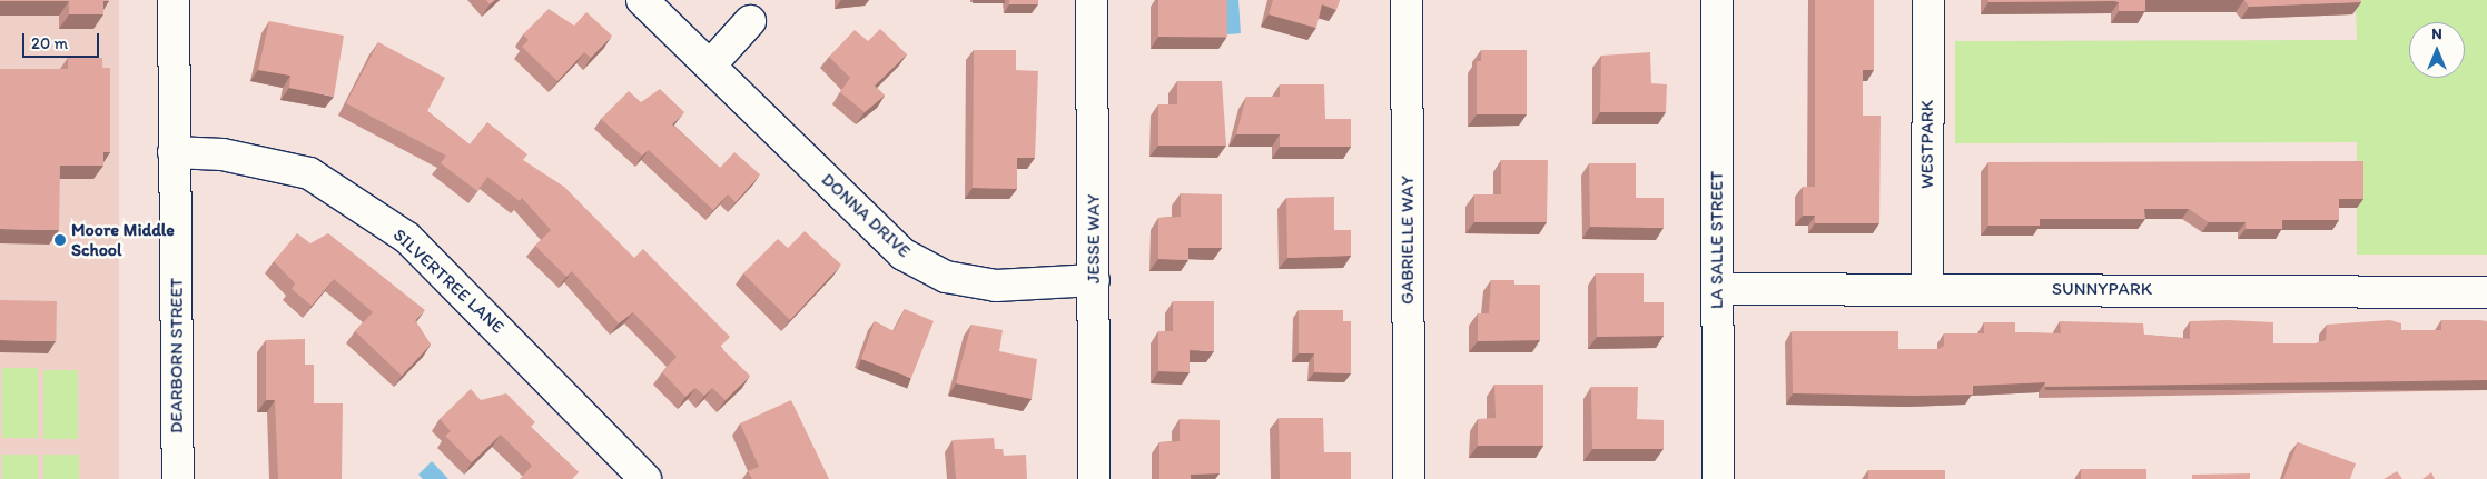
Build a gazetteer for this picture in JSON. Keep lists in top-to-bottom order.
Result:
{
  "streets": {
    "street": [
      "WESTPARK",
      "DONNA DRIVE",
      "JESSE WAY",
      "GABRIELLE WAY",
      "LA SALLE STREET",
      "SILVERTREE LANE",
      "SUNNYPARK",
      "DEARBORN STREET"
    ]
  },
  "crossings": [
    ["WESTPARK", "SUNNYPARK"],
    ["DONNA DRIVE", "JESSE WAY"],
    ["LA SALLE STREET", "SUNNYPARK"],
    ["SILVERTREE LANE", "DEARBORN STREET"]
  ],
  "places": ["Moore Middle School"],
  "scale_bar": "20 m",
  "north": "top"
}
